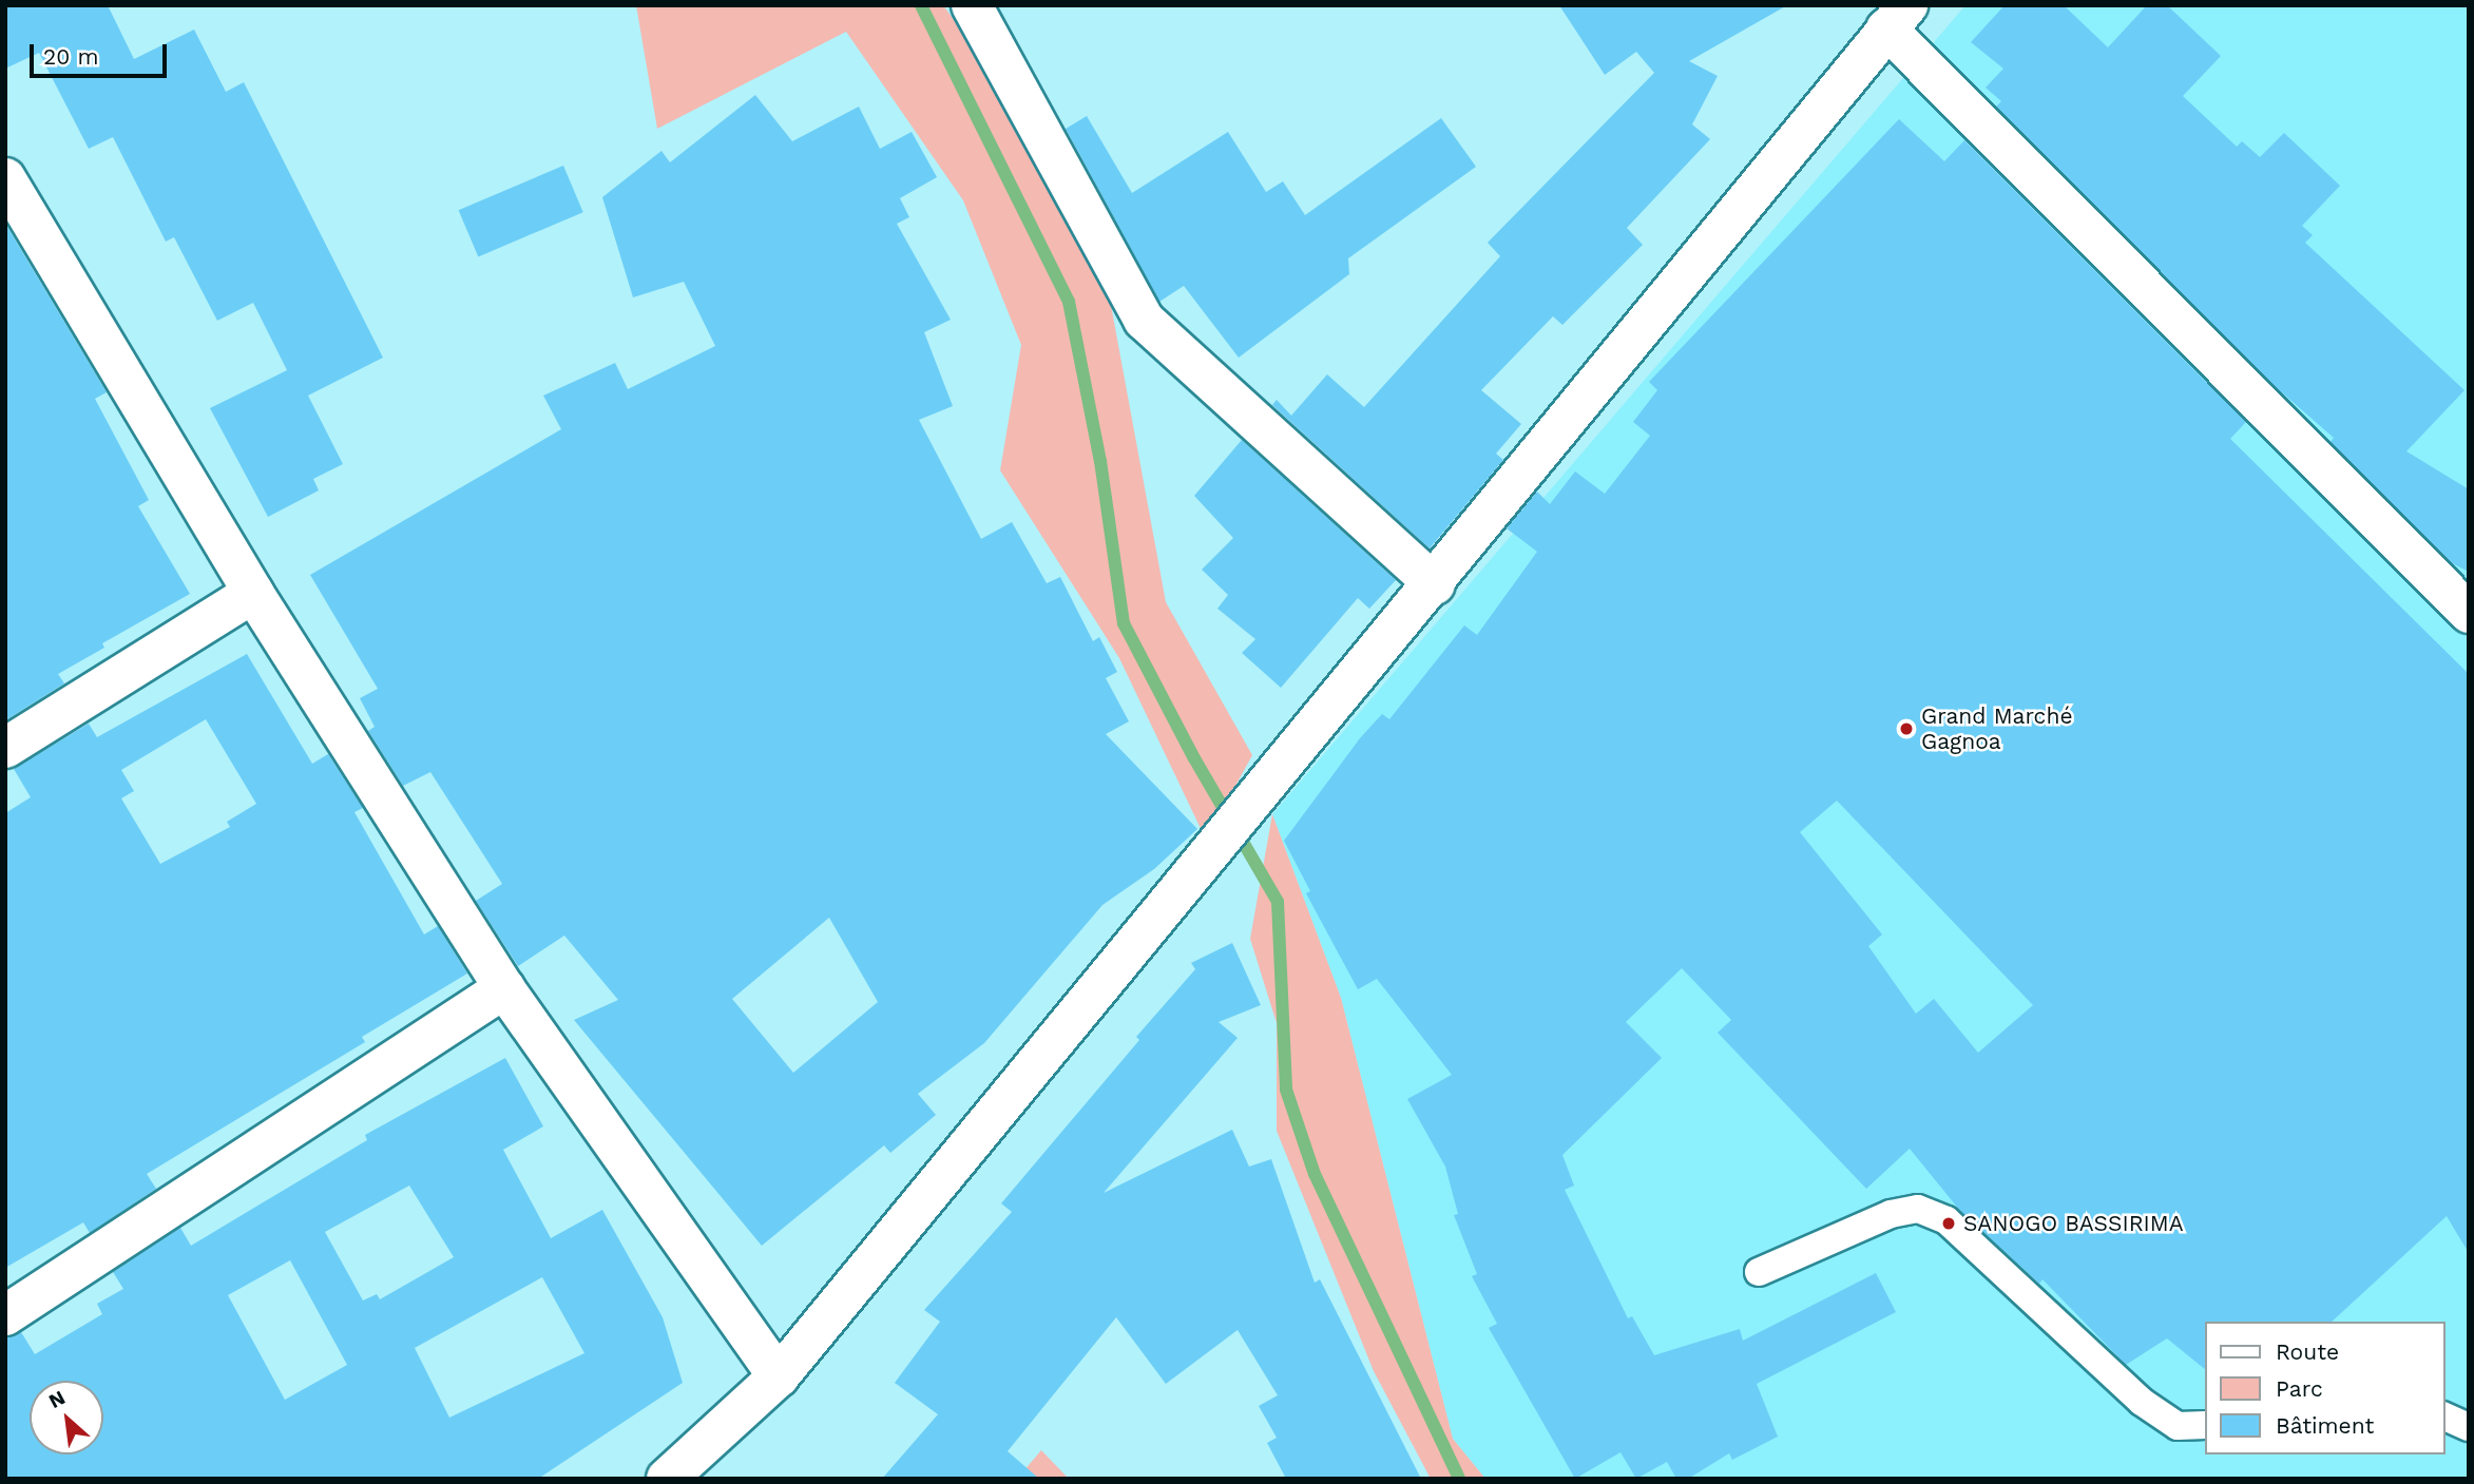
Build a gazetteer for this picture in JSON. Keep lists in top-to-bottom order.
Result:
{
  "places": ["Grand Marché Gagnoa", "SANOGO BASSIRIMA"],
  "legend": ["Route", "Parc", "Bâtiment"],
  "scale_bar": "20 m",
  "north": "top left"
}
